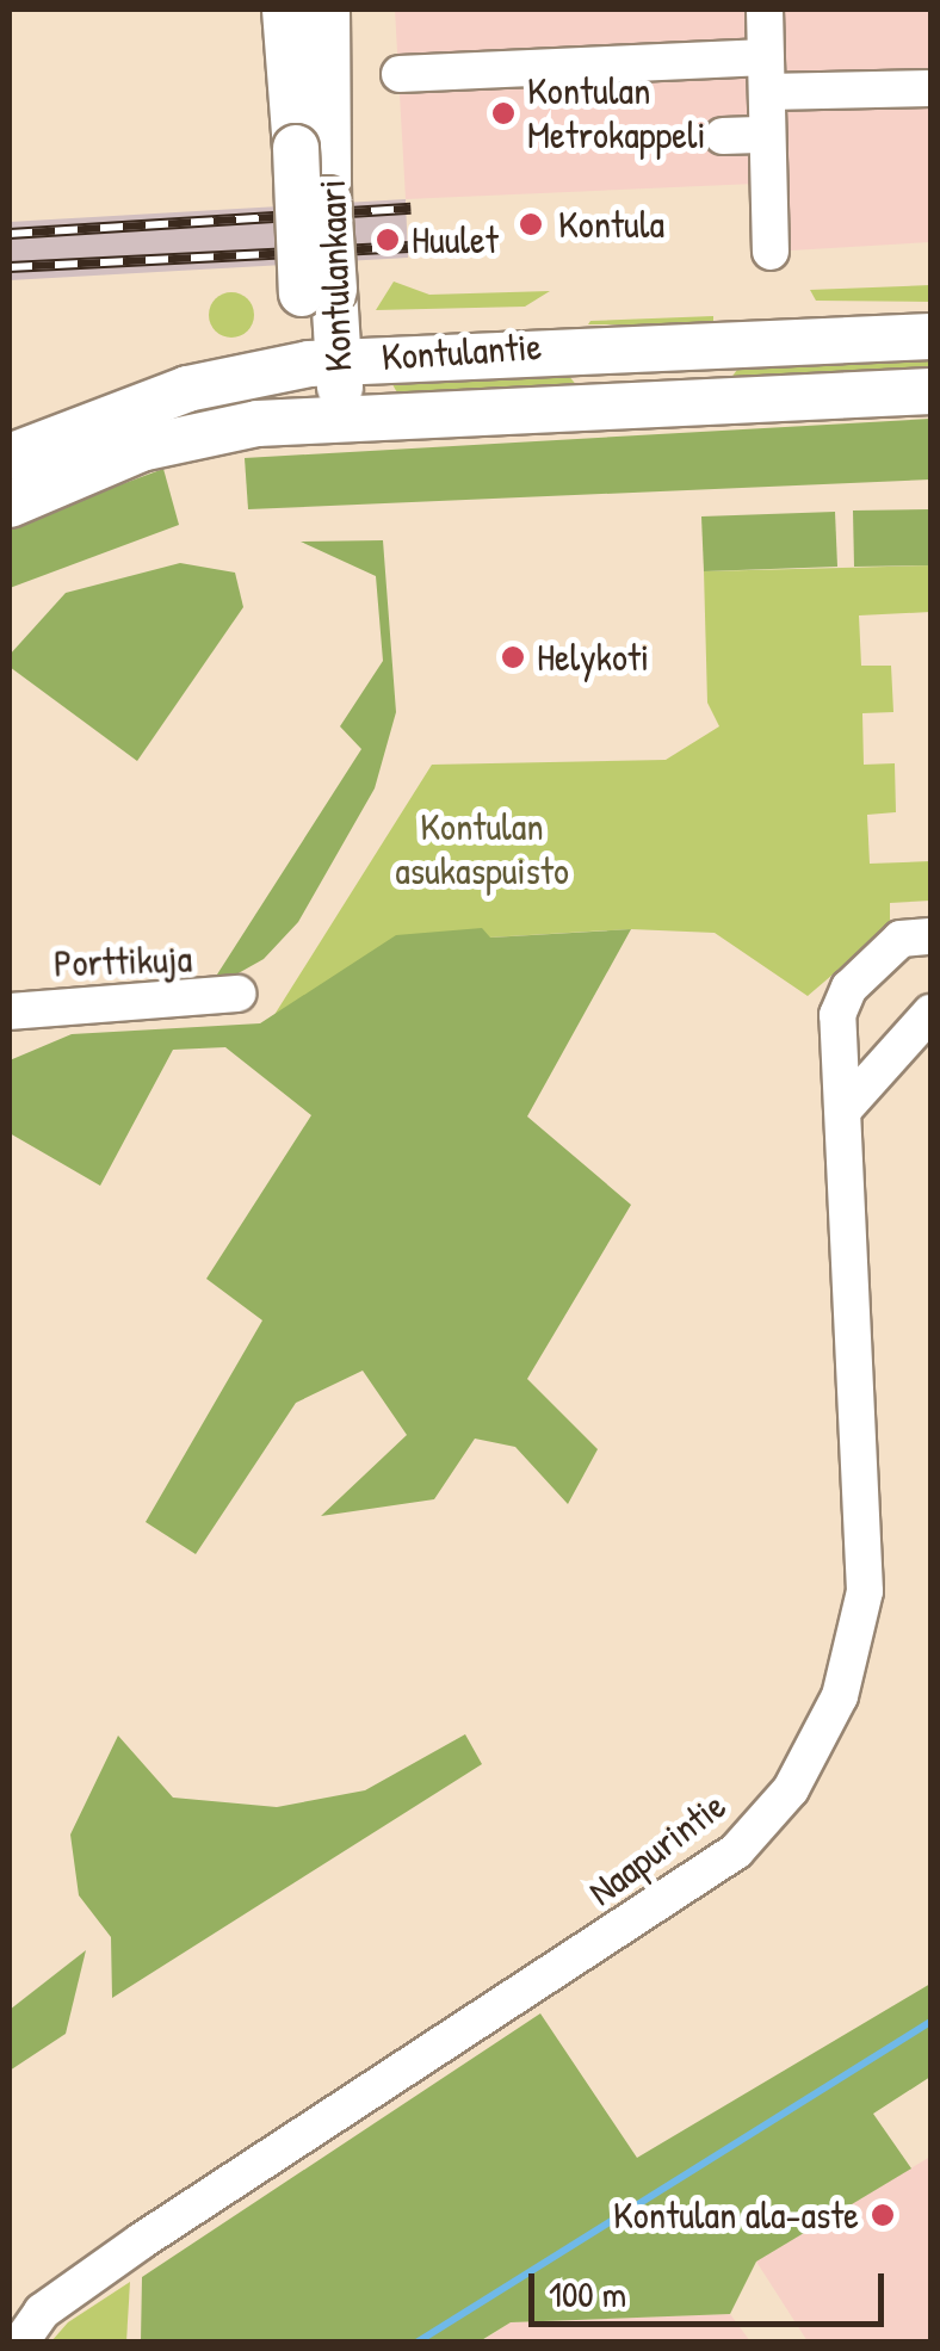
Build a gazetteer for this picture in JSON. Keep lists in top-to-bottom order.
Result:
{
  "streets": {
    "main road": ["Kontulankaari", "Kontulantie"],
    "street": ["Porttikuja", "Naapurintie"]
  },
  "crossings": [
    ["Kontulankaari", "Kontulantie"]
  ],
  "parks": ["Kontulan asukaspuisto"],
  "places": [
    "Kontulan Metrokappeli",
    "Kontula",
    "Huulet",
    "Helykoti",
    "Kontulan ala-aste"
  ],
  "scale_bar": "100 m"
}
